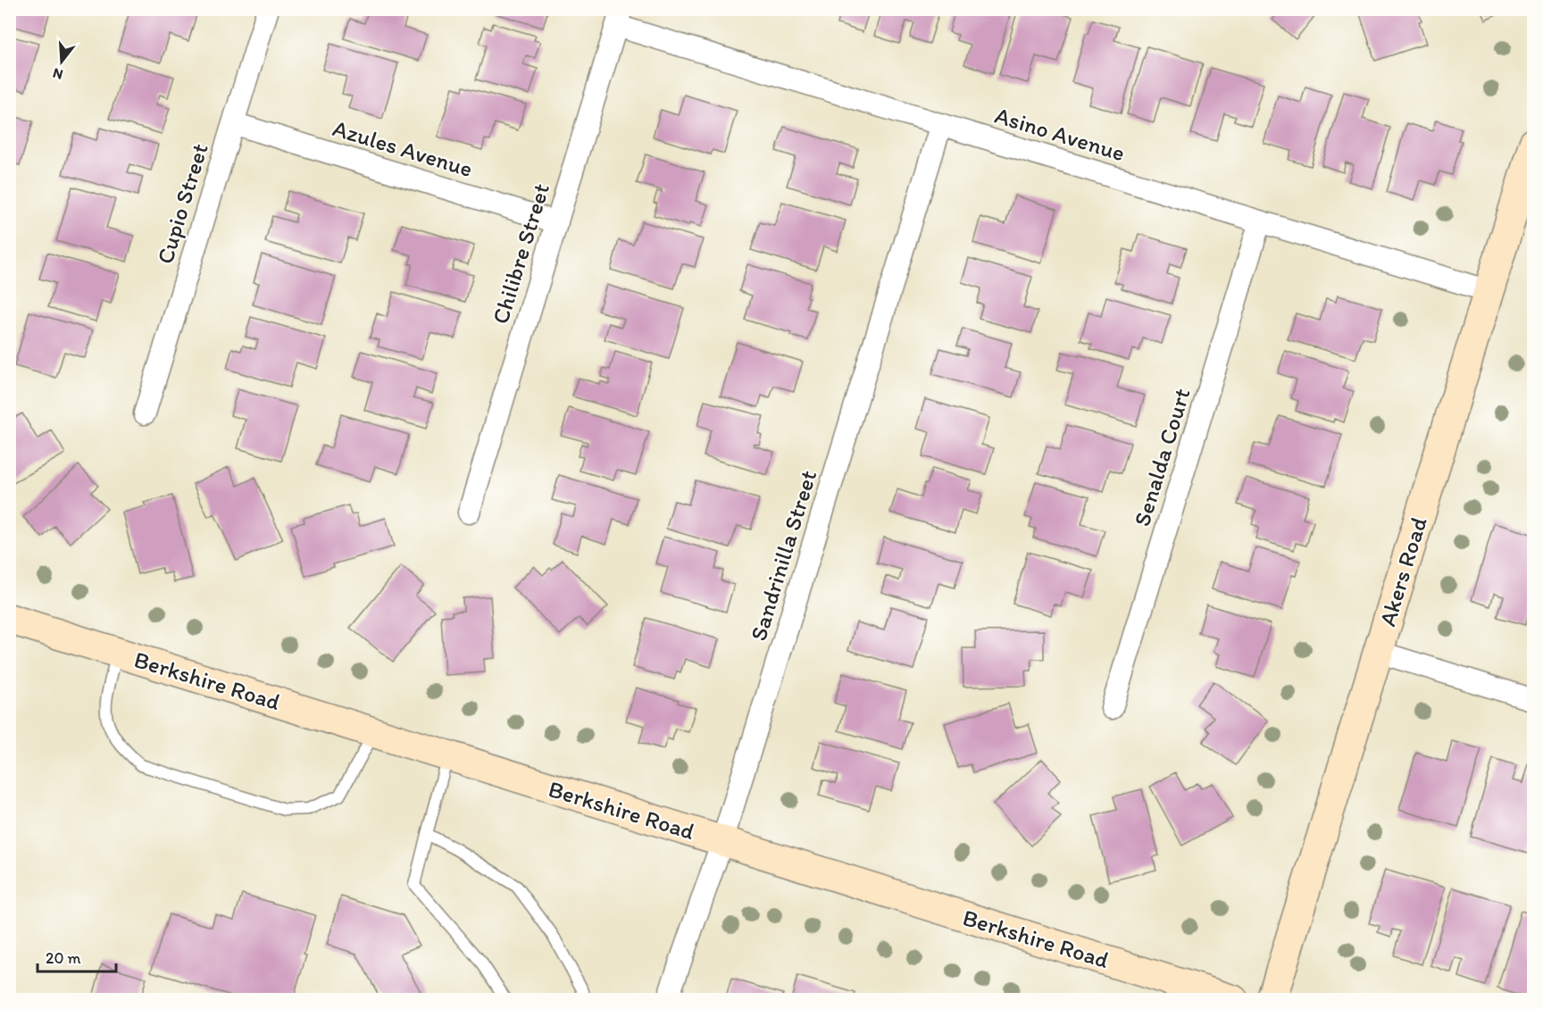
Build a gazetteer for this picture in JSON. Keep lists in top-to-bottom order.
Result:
{
  "streets": {
    "street": [
      "Asino Avenue",
      "Azules Avenue",
      "Cupio Street",
      "Chilibre Street",
      "Senalda Court",
      "Sandrinilla Street",
      "Akers Road",
      "Berkshire Road"
    ]
  },
  "crossings": [
    ["Asino Avenue", "Chilibre Street"],
    ["Asino Avenue", "Senalda Court"],
    ["Asino Avenue", "Sandrinilla Street"],
    ["Asino Avenue", "Akers Road"],
    ["Azules Avenue", "Cupio Street"],
    ["Azules Avenue", "Chilibre Street"],
    ["Sandrinilla Street", "Berkshire Road"]
  ],
  "scale_bar": "20 m",
  "north": "bottom"
}
